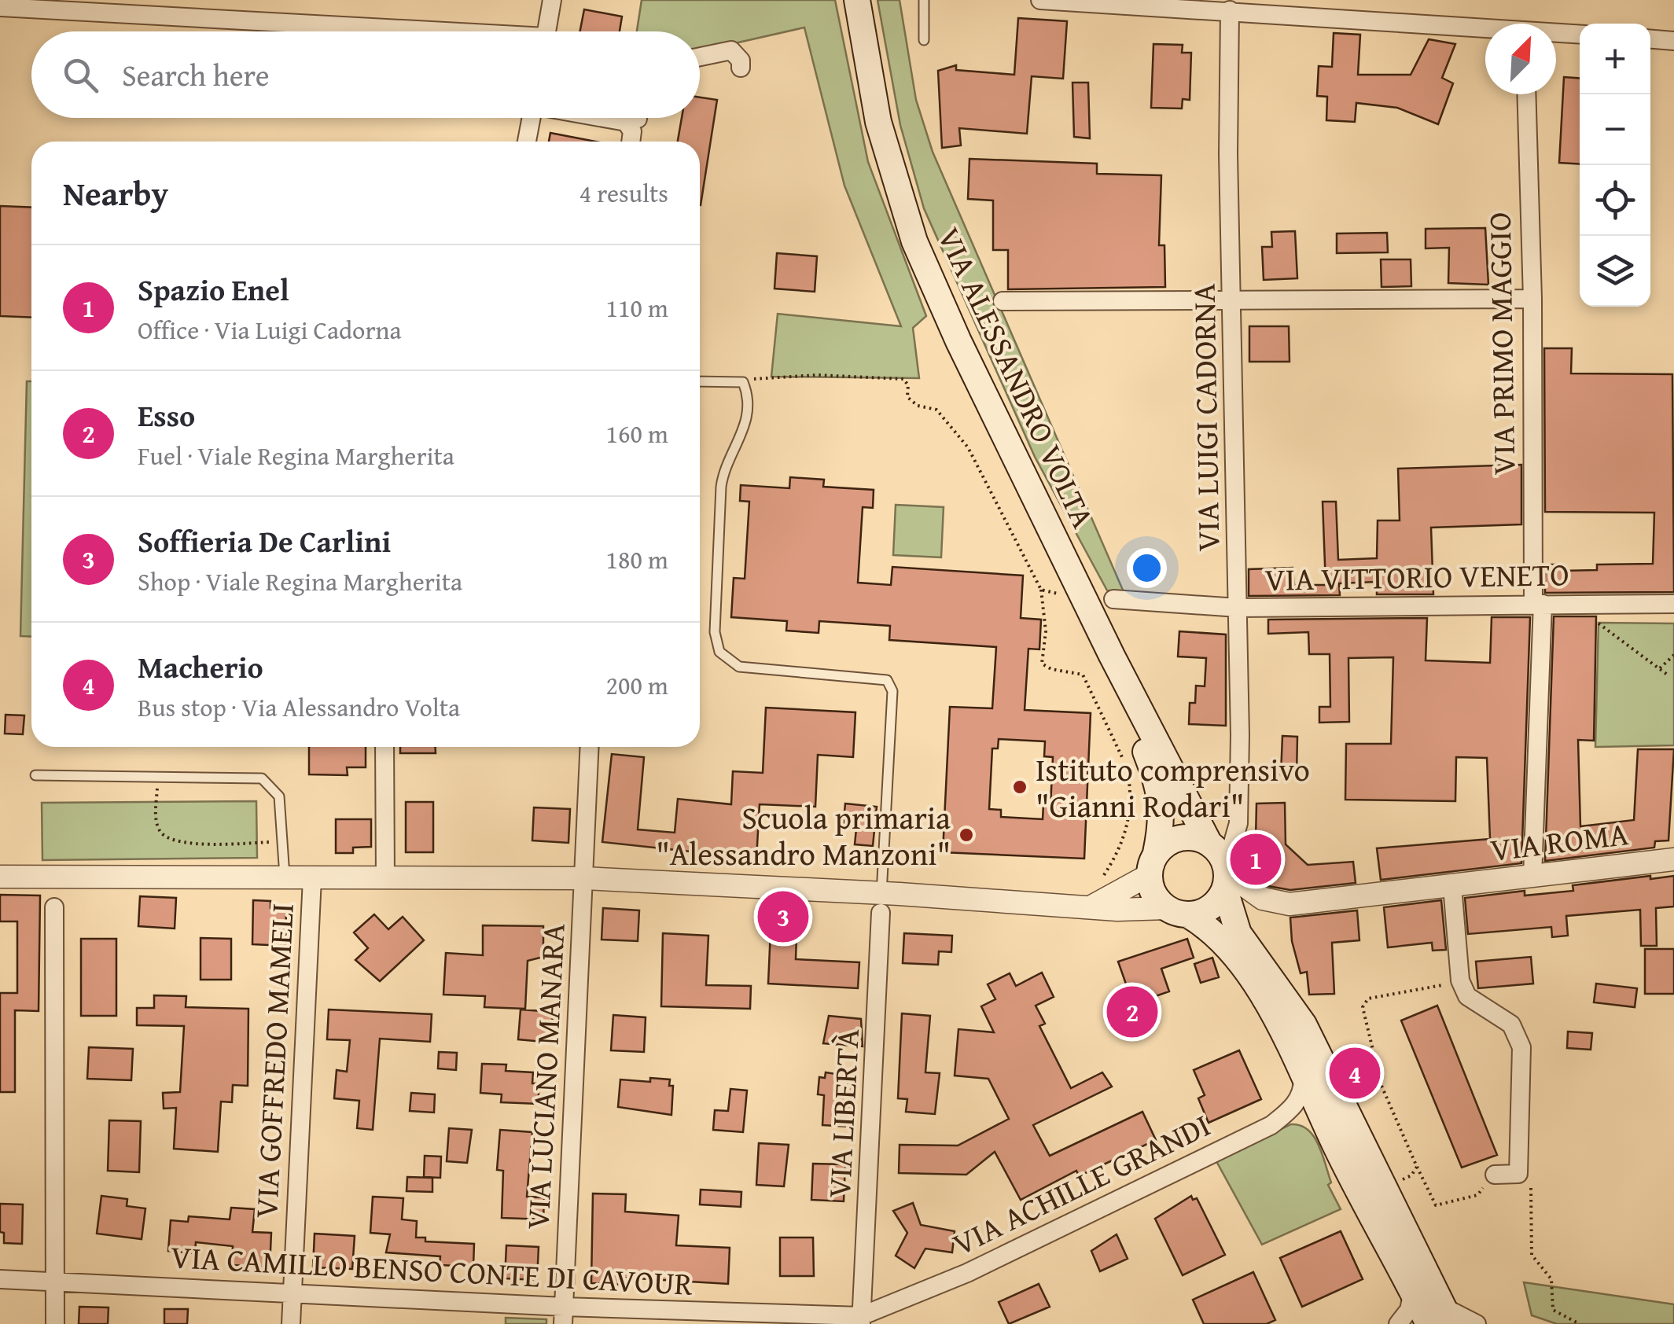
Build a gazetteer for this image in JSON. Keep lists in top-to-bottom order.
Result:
{
  "streets": {
    "main road": ["VIA ALESSANDRO VOLTA"],
    "street": [
      "VIA PRIMO MAGGIO",
      "VIA LUIGI CADORNA",
      "VIA VITTORIO VENETO",
      "VIA ROMA",
      "VIA GOFFREDO MAMELI",
      "VIA LUCIANO MANARA",
      "VIA LIBERTÀ",
      "VIA ACHILLE GRANDI",
      "VIA CAMILLO BENSO CONTE DI CAVOUR"
    ]
  },
  "crossings": [
    ["VIA PRIMO MAGGIO", "VIA VITTORIO VENETO"],
    ["VIA PRIMO MAGGIO", "VIA ROMA"],
    ["VIA ALESSANDRO VOLTA", "VIA LUIGI CADORNA"],
    ["VIA ALESSANDRO VOLTA", "VIA ROMA"],
    ["VIA LUIGI CADORNA", "VIA VITTORIO VENETO"],
    ["VIA LUIGI CADORNA", "VIA ROMA"],
    ["VIA GOFFREDO MAMELI", "VIA CAMILLO BENSO CONTE DI CAVOUR"],
    ["VIA LUCIANO MANARA", "VIA CAMILLO BENSO CONTE DI CAVOUR"],
    ["VIA LIBERTÀ", "VIA ACHILLE GRANDI"],
    ["VIA LIBERTÀ", "VIA CAMILLO BENSO CONTE DI CAVOUR"],
    ["VIA ACHILLE GRANDI", "VIA CAMILLO BENSO CONTE DI CAVOUR"]
  ],
  "places": ["Istituto comprensivo \"Gianni Rodari\"", "Scuola primaria \"Alessandro Manzoni\""],
  "north": "top right",
  "page": {
    "map_buttons": ["+", "−"],
    "search": "Search here",
    "heading": ["Nearby", "4 results"],
    "list": [
      {
        "mark": "1",
        "name": "Spazio Enel",
        "note": "Office · Via Luigi Cadorna",
        "value": "110 m"
      },
      {
        "mark": "2",
        "name": "Esso",
        "note": "Fuel · Viale Regina Margherita",
        "value": "160 m"
      },
      {
        "mark": "3",
        "name": "Soffieria De Carlini",
        "note": "Shop · Viale Regina Margherita",
        "value": "180 m"
      },
      {
        "mark": "4",
        "name": "Macherio",
        "note": "Bus stop · Via Alessandro Volta",
        "value": "200 m"
      }
    ],
    "pins": [
      "1",
      "3",
      "2",
      "4"
    ]
  }
}
